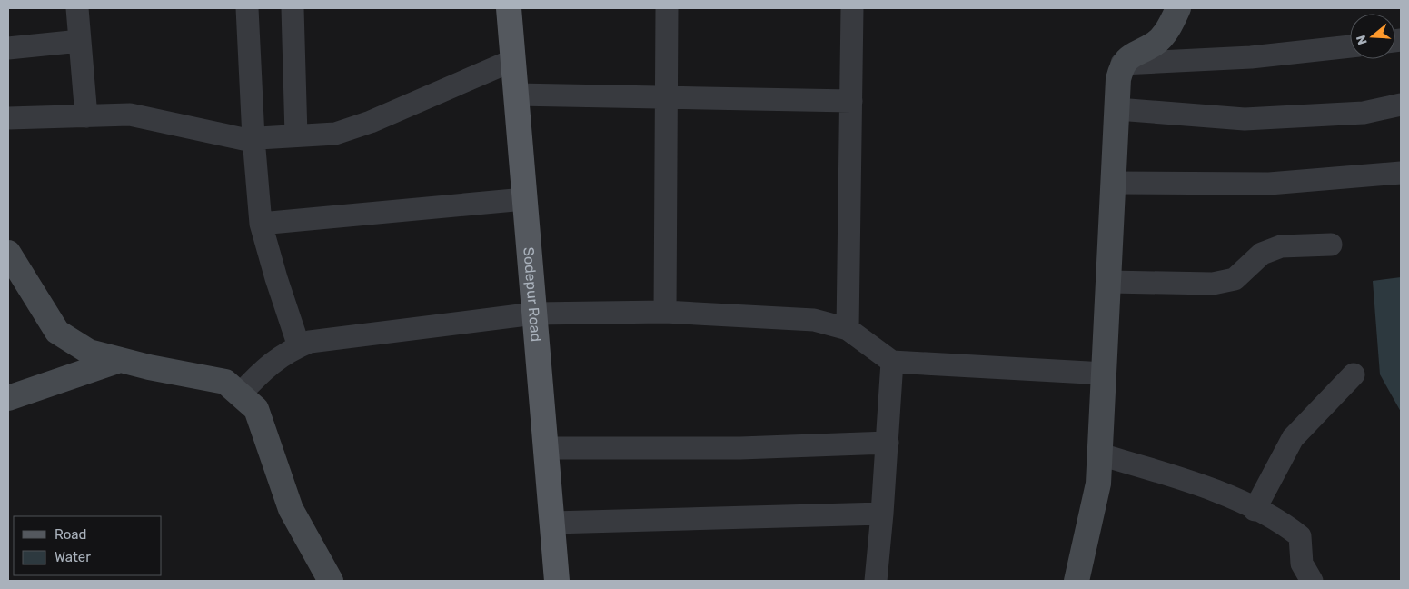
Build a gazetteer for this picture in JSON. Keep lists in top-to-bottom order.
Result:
{
  "streets": {
    "main road": ["Sodepur Road"]
  },
  "legend": ["Road", "Water"],
  "north": "left"
}
